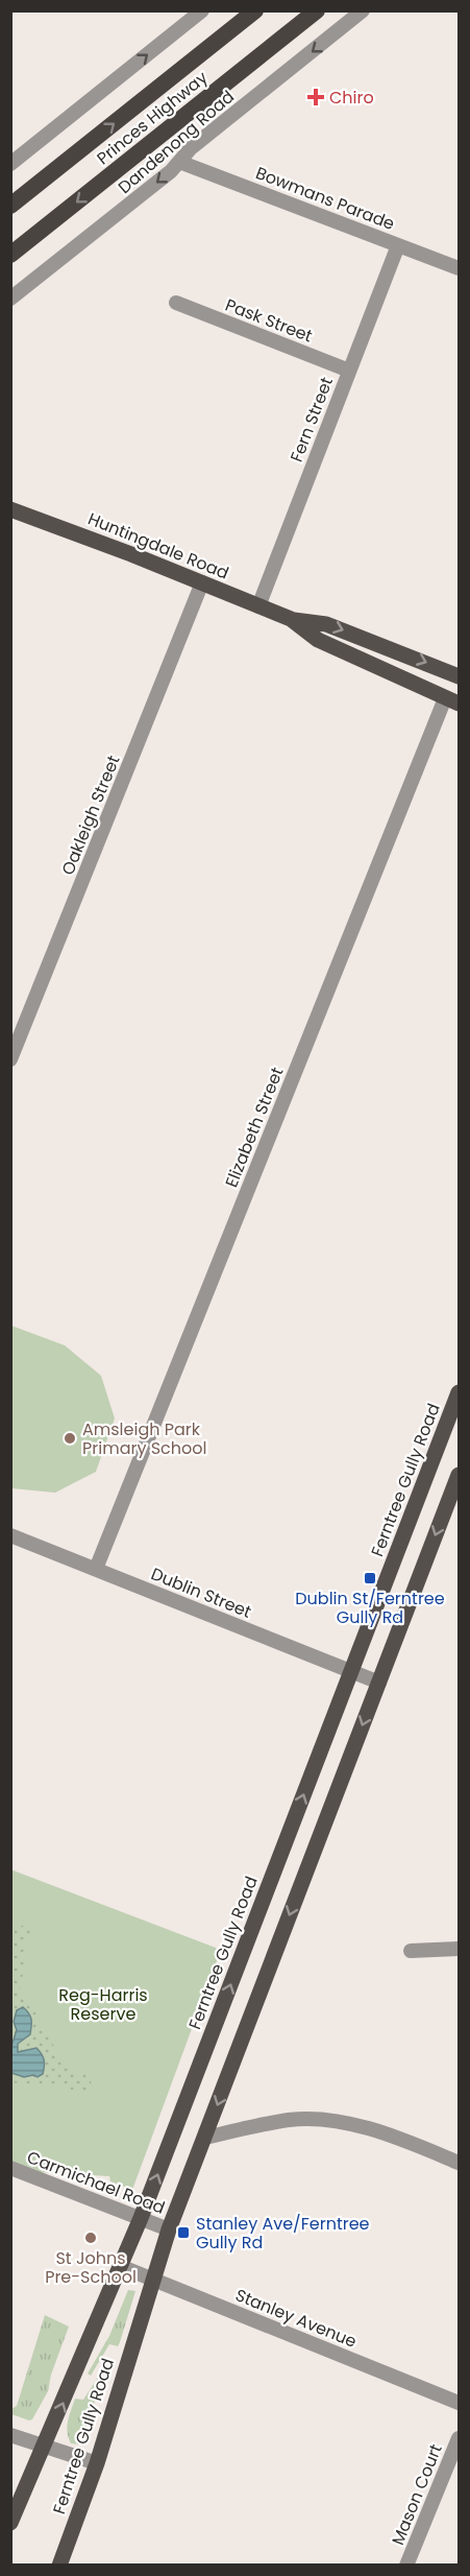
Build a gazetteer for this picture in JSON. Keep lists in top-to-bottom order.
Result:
{
  "streets": {
    "highway": ["Princes Highway"],
    "main road": ["Huntingdale Road", "Ferntree Gully Road"],
    "street": [
      "Dandenong Road",
      "Bowmans Parade",
      "Pask Street",
      "Fern Street",
      "Oakleigh Street",
      "Elizabeth Street",
      "Dublin Street",
      "Carmichael Road",
      "Stanley Avenue",
      "Mason Court"
    ]
  },
  "crossings": [
    ["Dandenong Road", "Bowmans Parade"],
    ["Bowmans Parade", "Fern Street"],
    ["Pask Street", "Fern Street"],
    ["Fern Street", "Huntingdale Road"],
    ["Huntingdale Road", "Oakleigh Street"],
    ["Huntingdale Road", "Elizabeth Street"],
    ["Elizabeth Street", "Dublin Street"],
    ["Ferntree Gully Road", "Dublin Street"],
    ["Ferntree Gully Road", "Carmichael Road"],
    ["Ferntree Gully Road", "Stanley Avenue"]
  ],
  "parks": ["Reg-Harris Reserve"],
  "places": {
    "health": ["Chiro"],
    "other": ["Amsleigh Park Primary School", "St Johns Pre-School"],
    "transit": ["Dublin St/Ferntree Gully Rd", "Stanley Ave/Ferntree Gully Rd"]
  }
}
